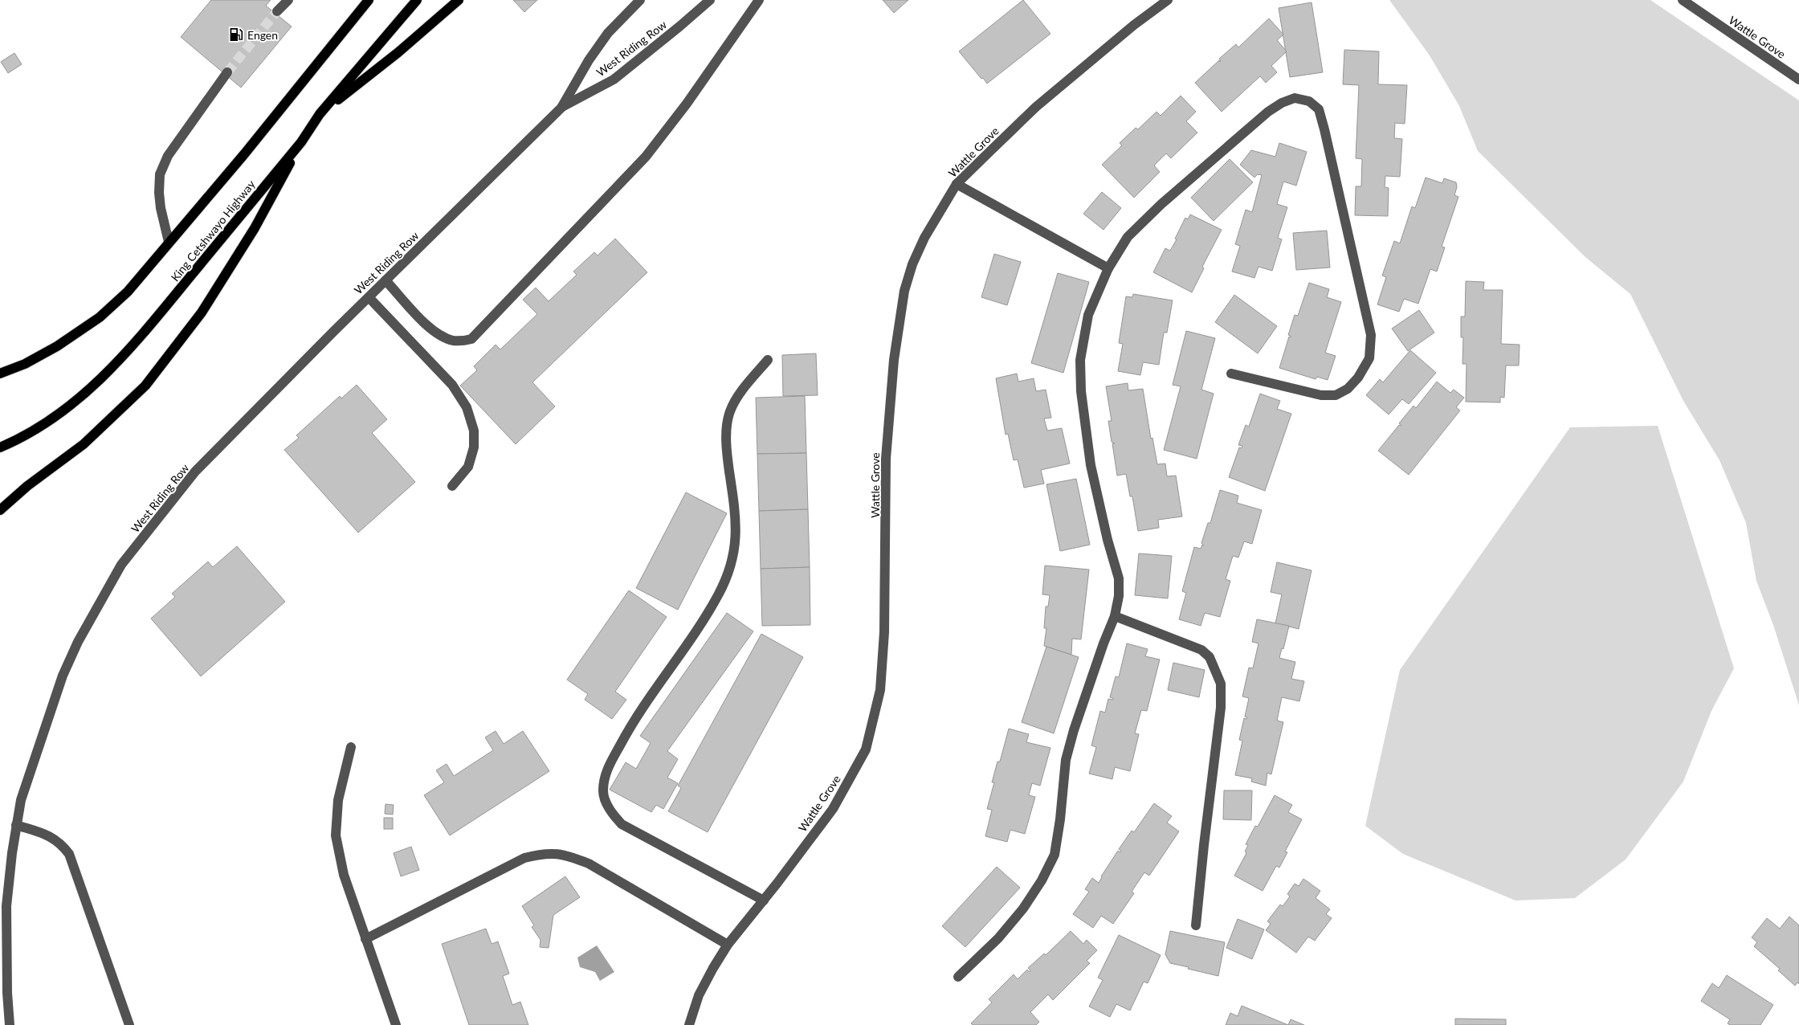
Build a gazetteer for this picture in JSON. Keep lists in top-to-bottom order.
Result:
{
  "streets": {
    "main road": ["King Cetshwayo Highway"],
    "street": ["Wattle Grove", "West Riding Row"]
  },
  "places": {
    "fuel station": ["Engen"]
  }
}
